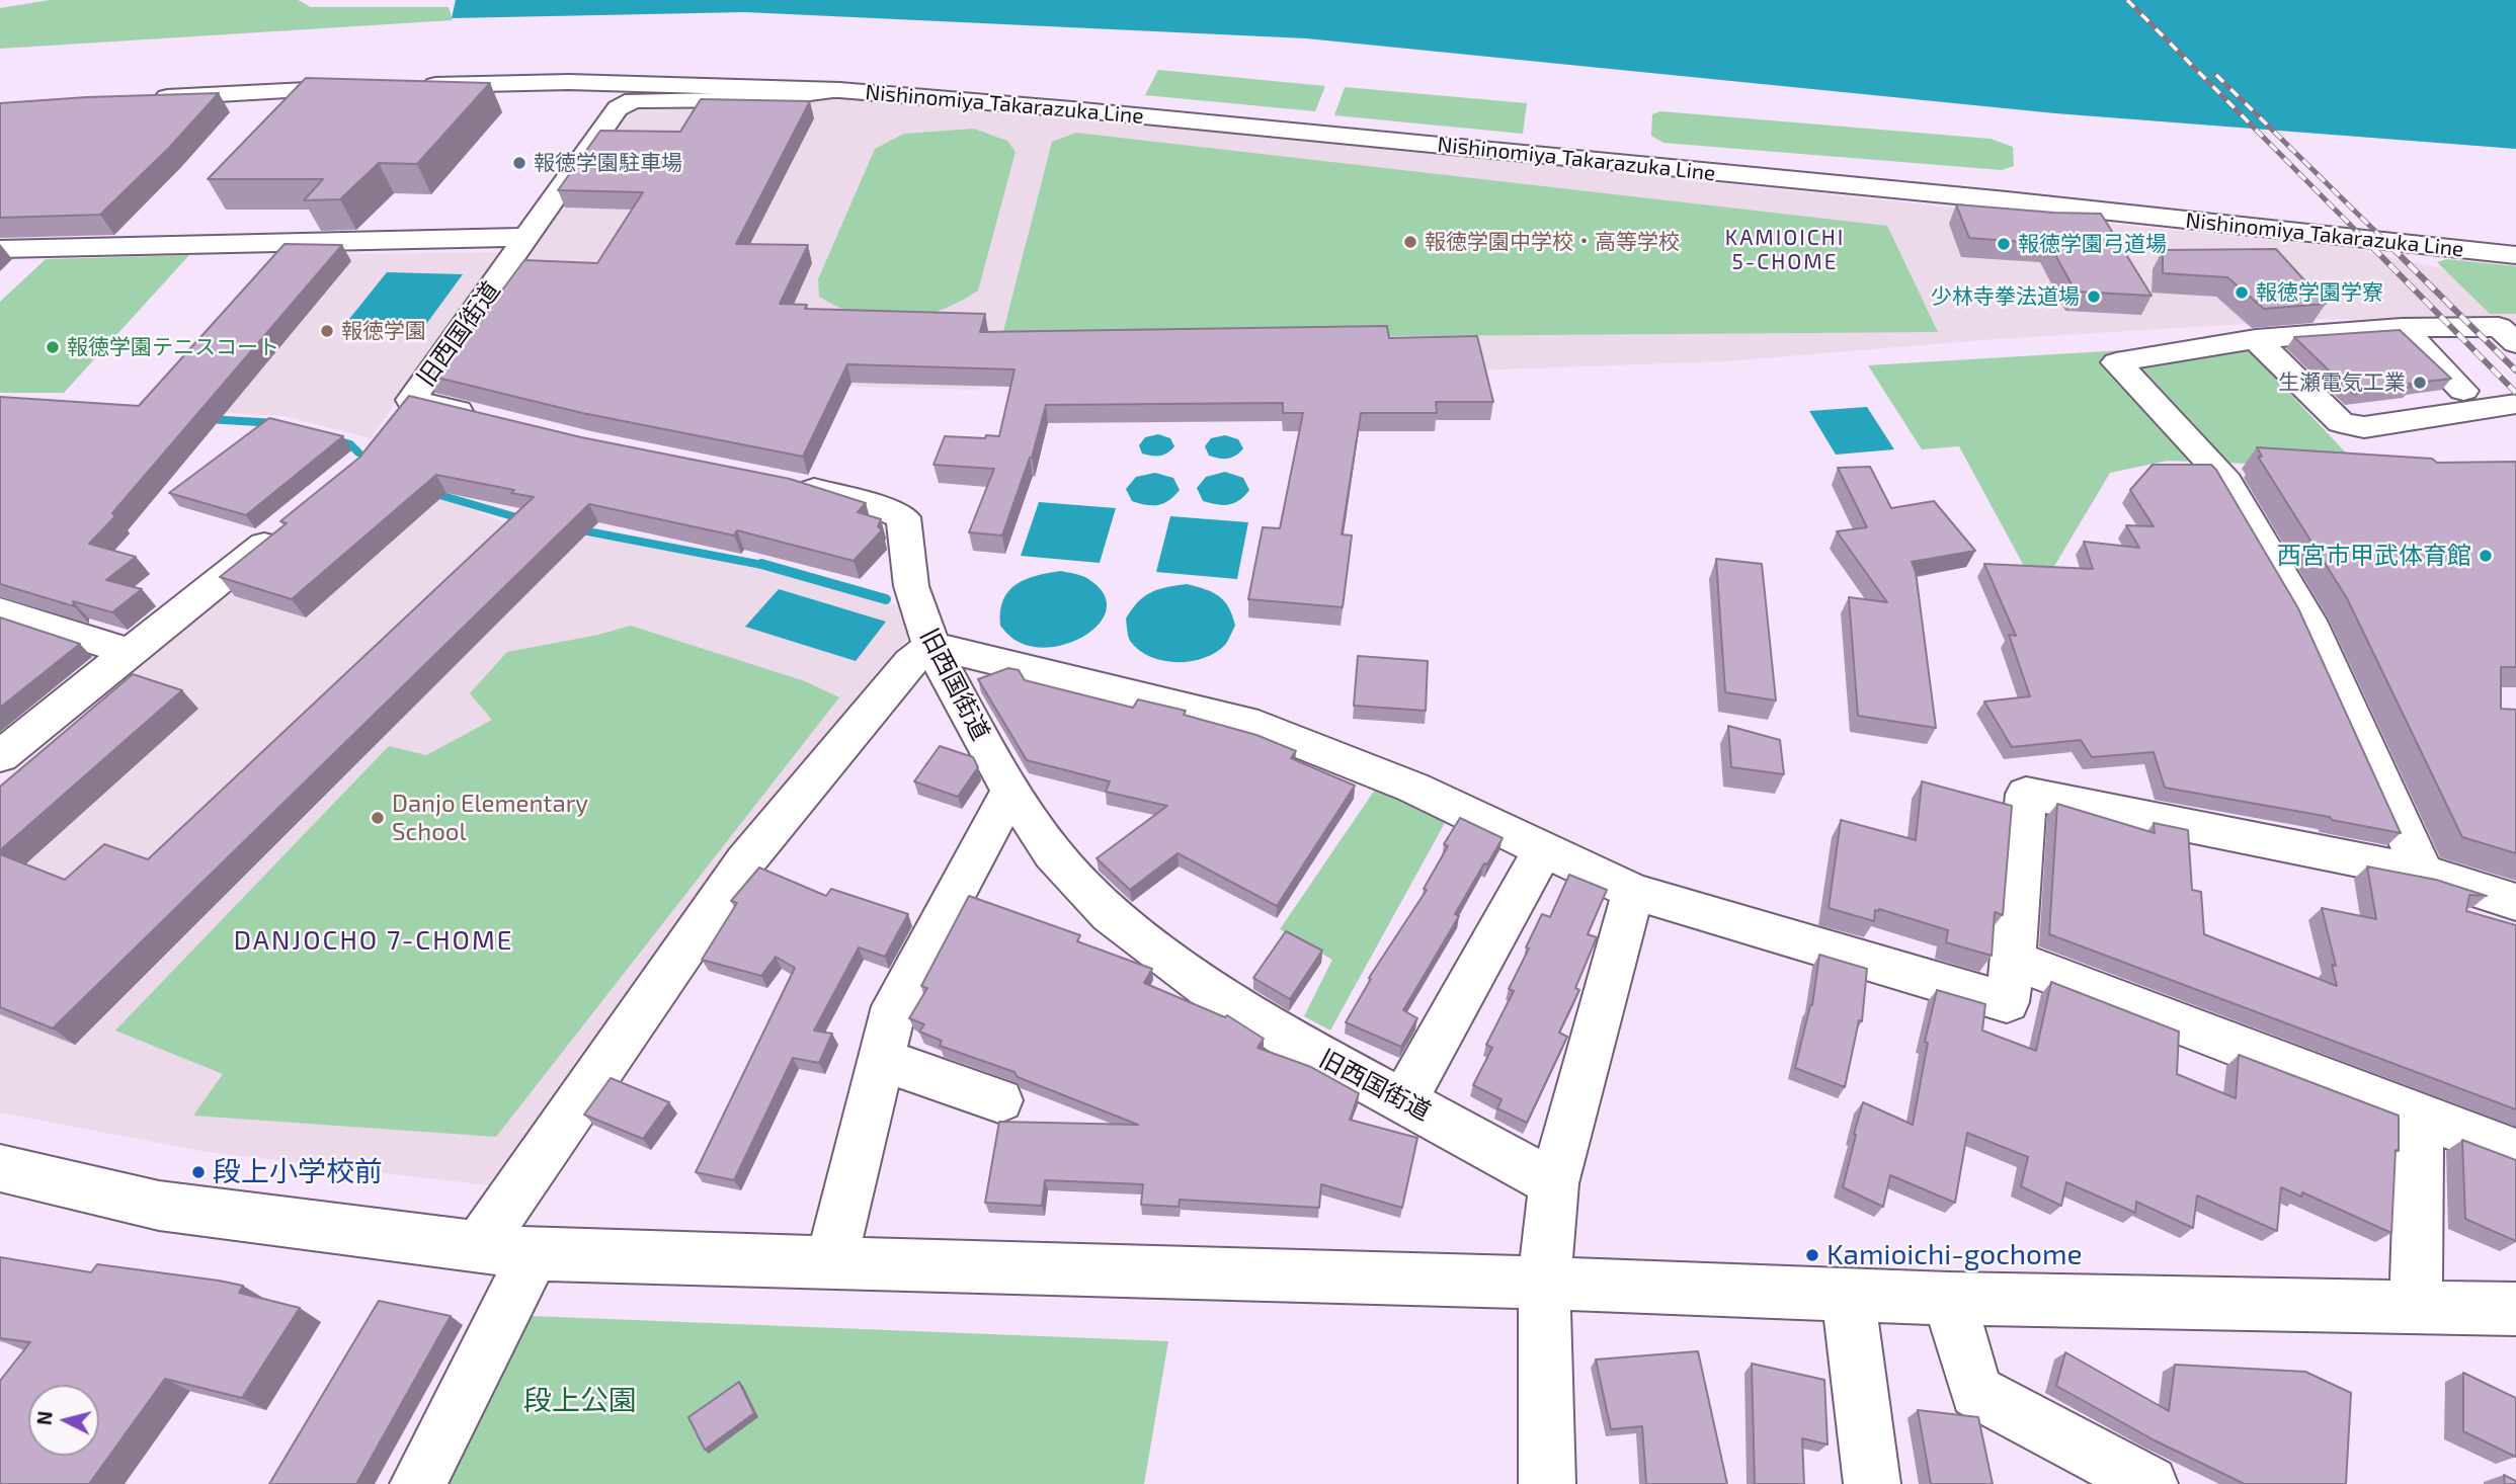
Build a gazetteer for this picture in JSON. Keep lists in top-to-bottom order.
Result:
{
  "streets": {
    "street": ["Nishinomiya Takarazuka Line", "旧西国街道"]
  },
  "crossings": [
    ["Nishinomiya Takarazuka Line", "旧西国街道"]
  ],
  "districts": ["KAMIOICHI 5-CHOME", "DANJOCHO 7-CHOME"],
  "parks": ["段上公園"],
  "places": [
    "報徳学園駐車場",
    "報徳学園中学校・高等学校",
    "報徳学園弓道場",
    "報徳学園学寮",
    "少林寺拳法道場",
    "報徳学園",
    "報徳学園テニスコート",
    "生瀬電気工業",
    "西宮市甲武体育館",
    "Danjo Elementary School",
    "段上小学校前",
    "Kamioichi-gochome"
  ],
  "north": "left"
}
